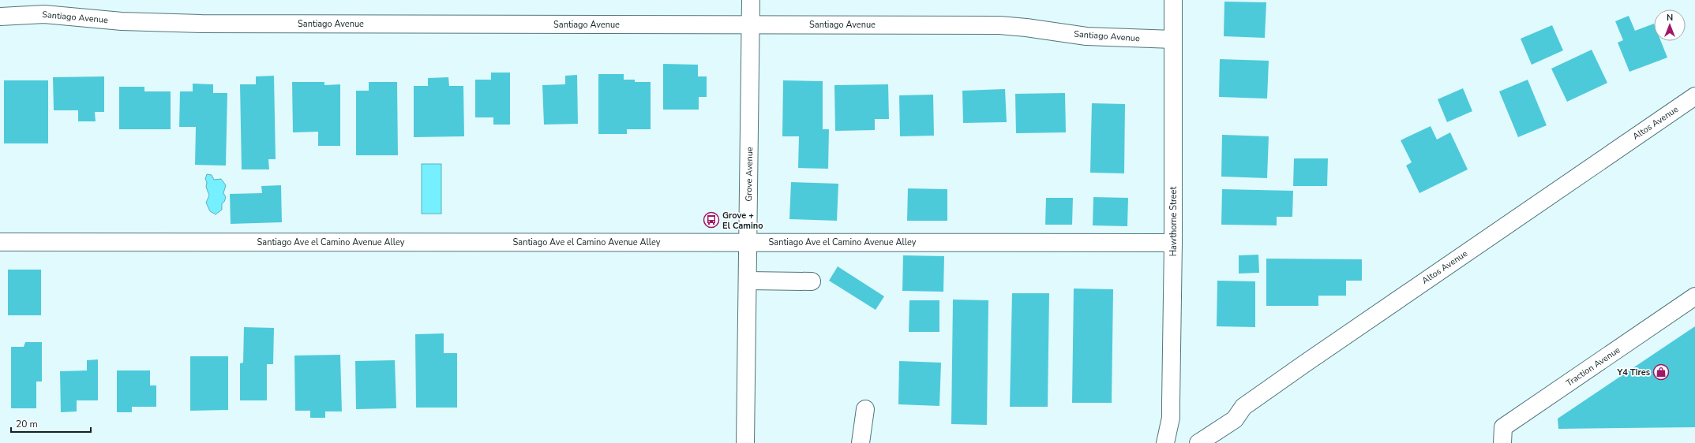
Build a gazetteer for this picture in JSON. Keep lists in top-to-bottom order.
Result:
{
  "streets": {
    "street": [
      "Santiago Avenue",
      "Altos Avenue",
      "Grove Avenue",
      "Hawthorne Street",
      "Santiago Ave el Camino Avenue Alley",
      "Traction Avenue"
    ]
  },
  "crossings": [
    ["Santiago Avenue", "Grove Avenue"],
    ["Santiago Avenue", "Hawthorne Street"],
    ["Grove Avenue", "Santiago Ave el Camino Avenue Alley"],
    ["Hawthorne Street", "Santiago Ave el Camino Avenue Alley"]
  ],
  "places": {
    "bus stop": ["Grove + El Camino"],
    "shop": ["Y4 Tires"]
  },
  "scale_bar": "20 m",
  "north": "top"
}
